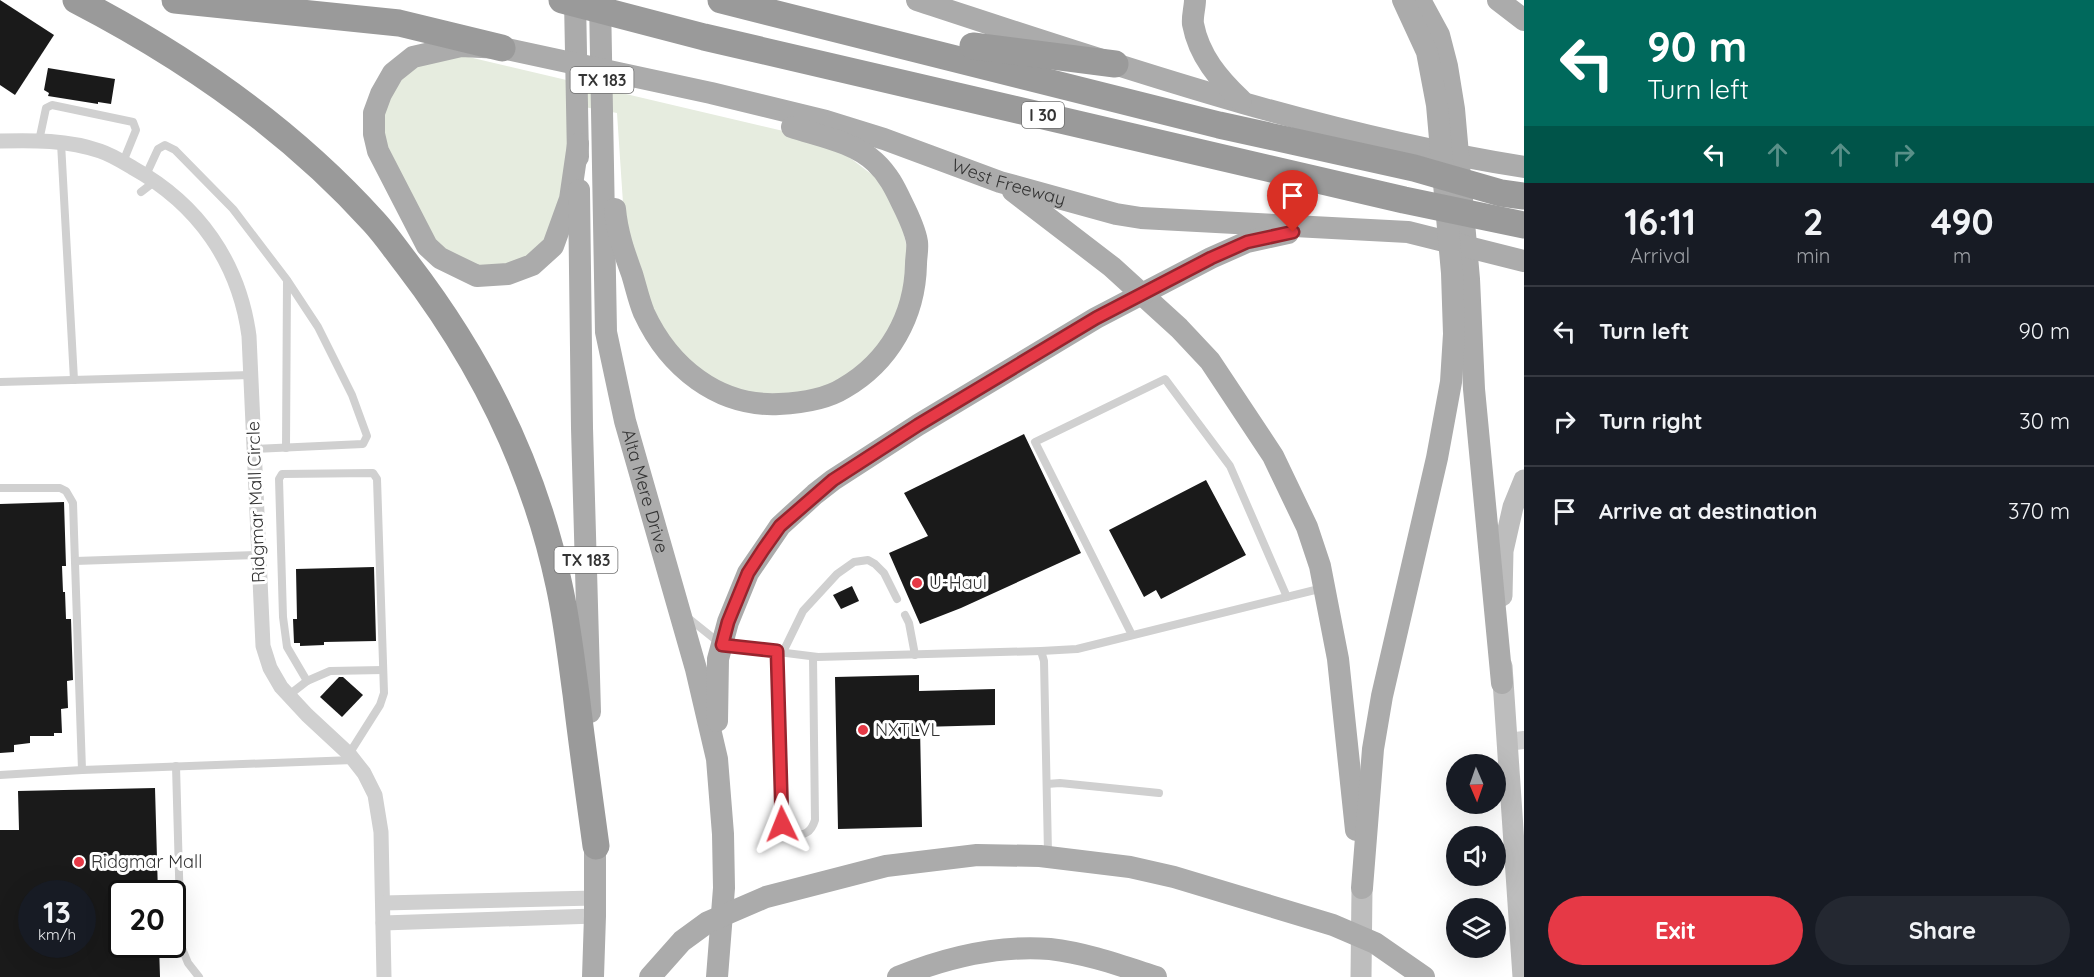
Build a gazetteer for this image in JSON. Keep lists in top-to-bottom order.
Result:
{
  "streets": {
    "highway": ["I 30"],
    "main road": ["TX 183", "West Freeway", "Alta Mere Drive"],
    "street": ["Ridgmar Mall Circle"]
  },
  "crossings": [
    ["TX 183", "West Freeway"]
  ],
  "places": ["U-Haul", "NXTLVL", "Ridgmar Mall"],
  "north": "bottom",
  "page": {
    "turn": ["90 m", "Turn left"],
    "eta": [
      "16:11",
      "Arrival",
      "2",
      "min",
      "490",
      "m"
    ],
    "list": [
      {
        "name": "Turn left",
        "value": "90 m"
      },
      {
        "name": "Turn right",
        "value": "30 m"
      },
      {
        "name": "Arrive at destination",
        "value": "370 m"
      }
    ],
    "speed": "13 km/h",
    "limit": "20",
    "buttons": ["Exit", "Share"]
  }
}
